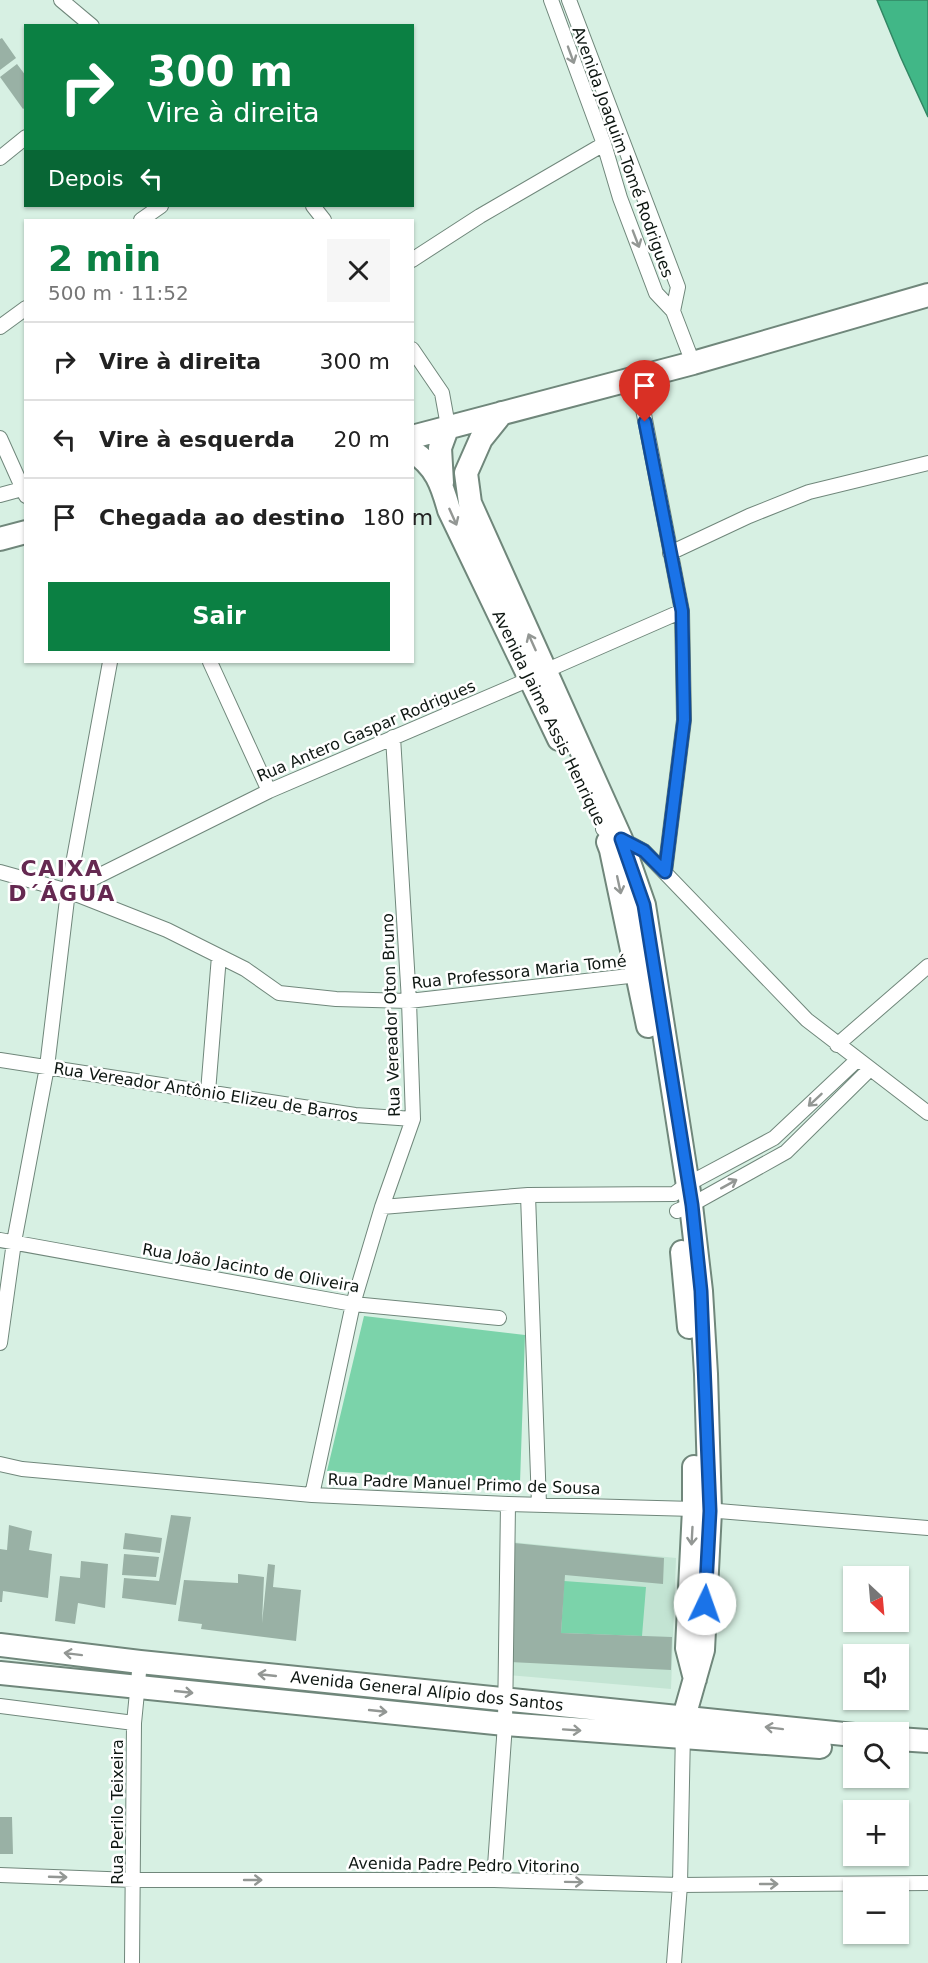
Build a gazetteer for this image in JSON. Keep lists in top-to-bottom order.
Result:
{
  "streets": {
    "main road": ["Avenida Jaime Assis Henrique", "Avenida General Alípio dos Santos"],
    "street": [
      "Avenida Joaquim Tomé Rodrigues",
      "Rua Antero Gaspar Rodrigues",
      "Rua Professora Maria Tomé",
      "Rua Vereador Oton Bruno",
      "Rua Vereador Antônio Elizeu de Barros",
      "Rua João Jacinto de Oliveira",
      "Rua Padre Manuel Primo de Sousa",
      "Rua Perilo Teixeira",
      "Avenida Padre Pedro Vitorino"
    ]
  },
  "crossings": [
    ["Avenida Jaime Assis Henrique", "Rua Antero Gaspar Rodrigues"],
    ["Avenida Jaime Assis Henrique", "Rua Professora Maria Tomé"],
    ["Avenida Jaime Assis Henrique", "Rua Padre Manuel Primo de Sousa"],
    ["Avenida Jaime Assis Henrique", "Avenida General Alípio dos Santos"],
    ["Rua Antero Gaspar Rodrigues", "Rua Professora Maria Tomé"],
    ["Rua Antero Gaspar Rodrigues", "Rua Vereador Oton Bruno"],
    ["Rua Professora Maria Tomé", "Rua Vereador Oton Bruno"],
    ["Rua Vereador Oton Bruno", "Rua Vereador Antônio Elizeu de Barros"],
    ["Rua Vereador Oton Bruno", "Rua João Jacinto de Oliveira"],
    ["Rua Vereador Oton Bruno", "Rua Padre Manuel Primo de Sousa"],
    ["Avenida General Alípio dos Santos", "Rua Perilo Teixeira"],
    ["Rua Perilo Teixeira", "Avenida Padre Pedro Vitorino"]
  ],
  "one_way": ["Avenida Padre Pedro Vitorino"],
  "districts": ["CAIXA D´ÁGUA"],
  "north": "bottom right",
  "page": {
    "turn": ["300 m", "Vire à direita"],
    "then": "Depois",
    "heading": ["2 min", "500 m · 11:52"],
    "list": [
      {
        "name": "Vire à direita",
        "value": "300 m"
      },
      {
        "name": "Vire à esquerda",
        "value": "20 m"
      },
      {
        "name": "Chegada ao destino",
        "value": "180 m"
      }
    ],
    "buttons": "Sair",
    "map_buttons": ["+", "−"]
  }
}
